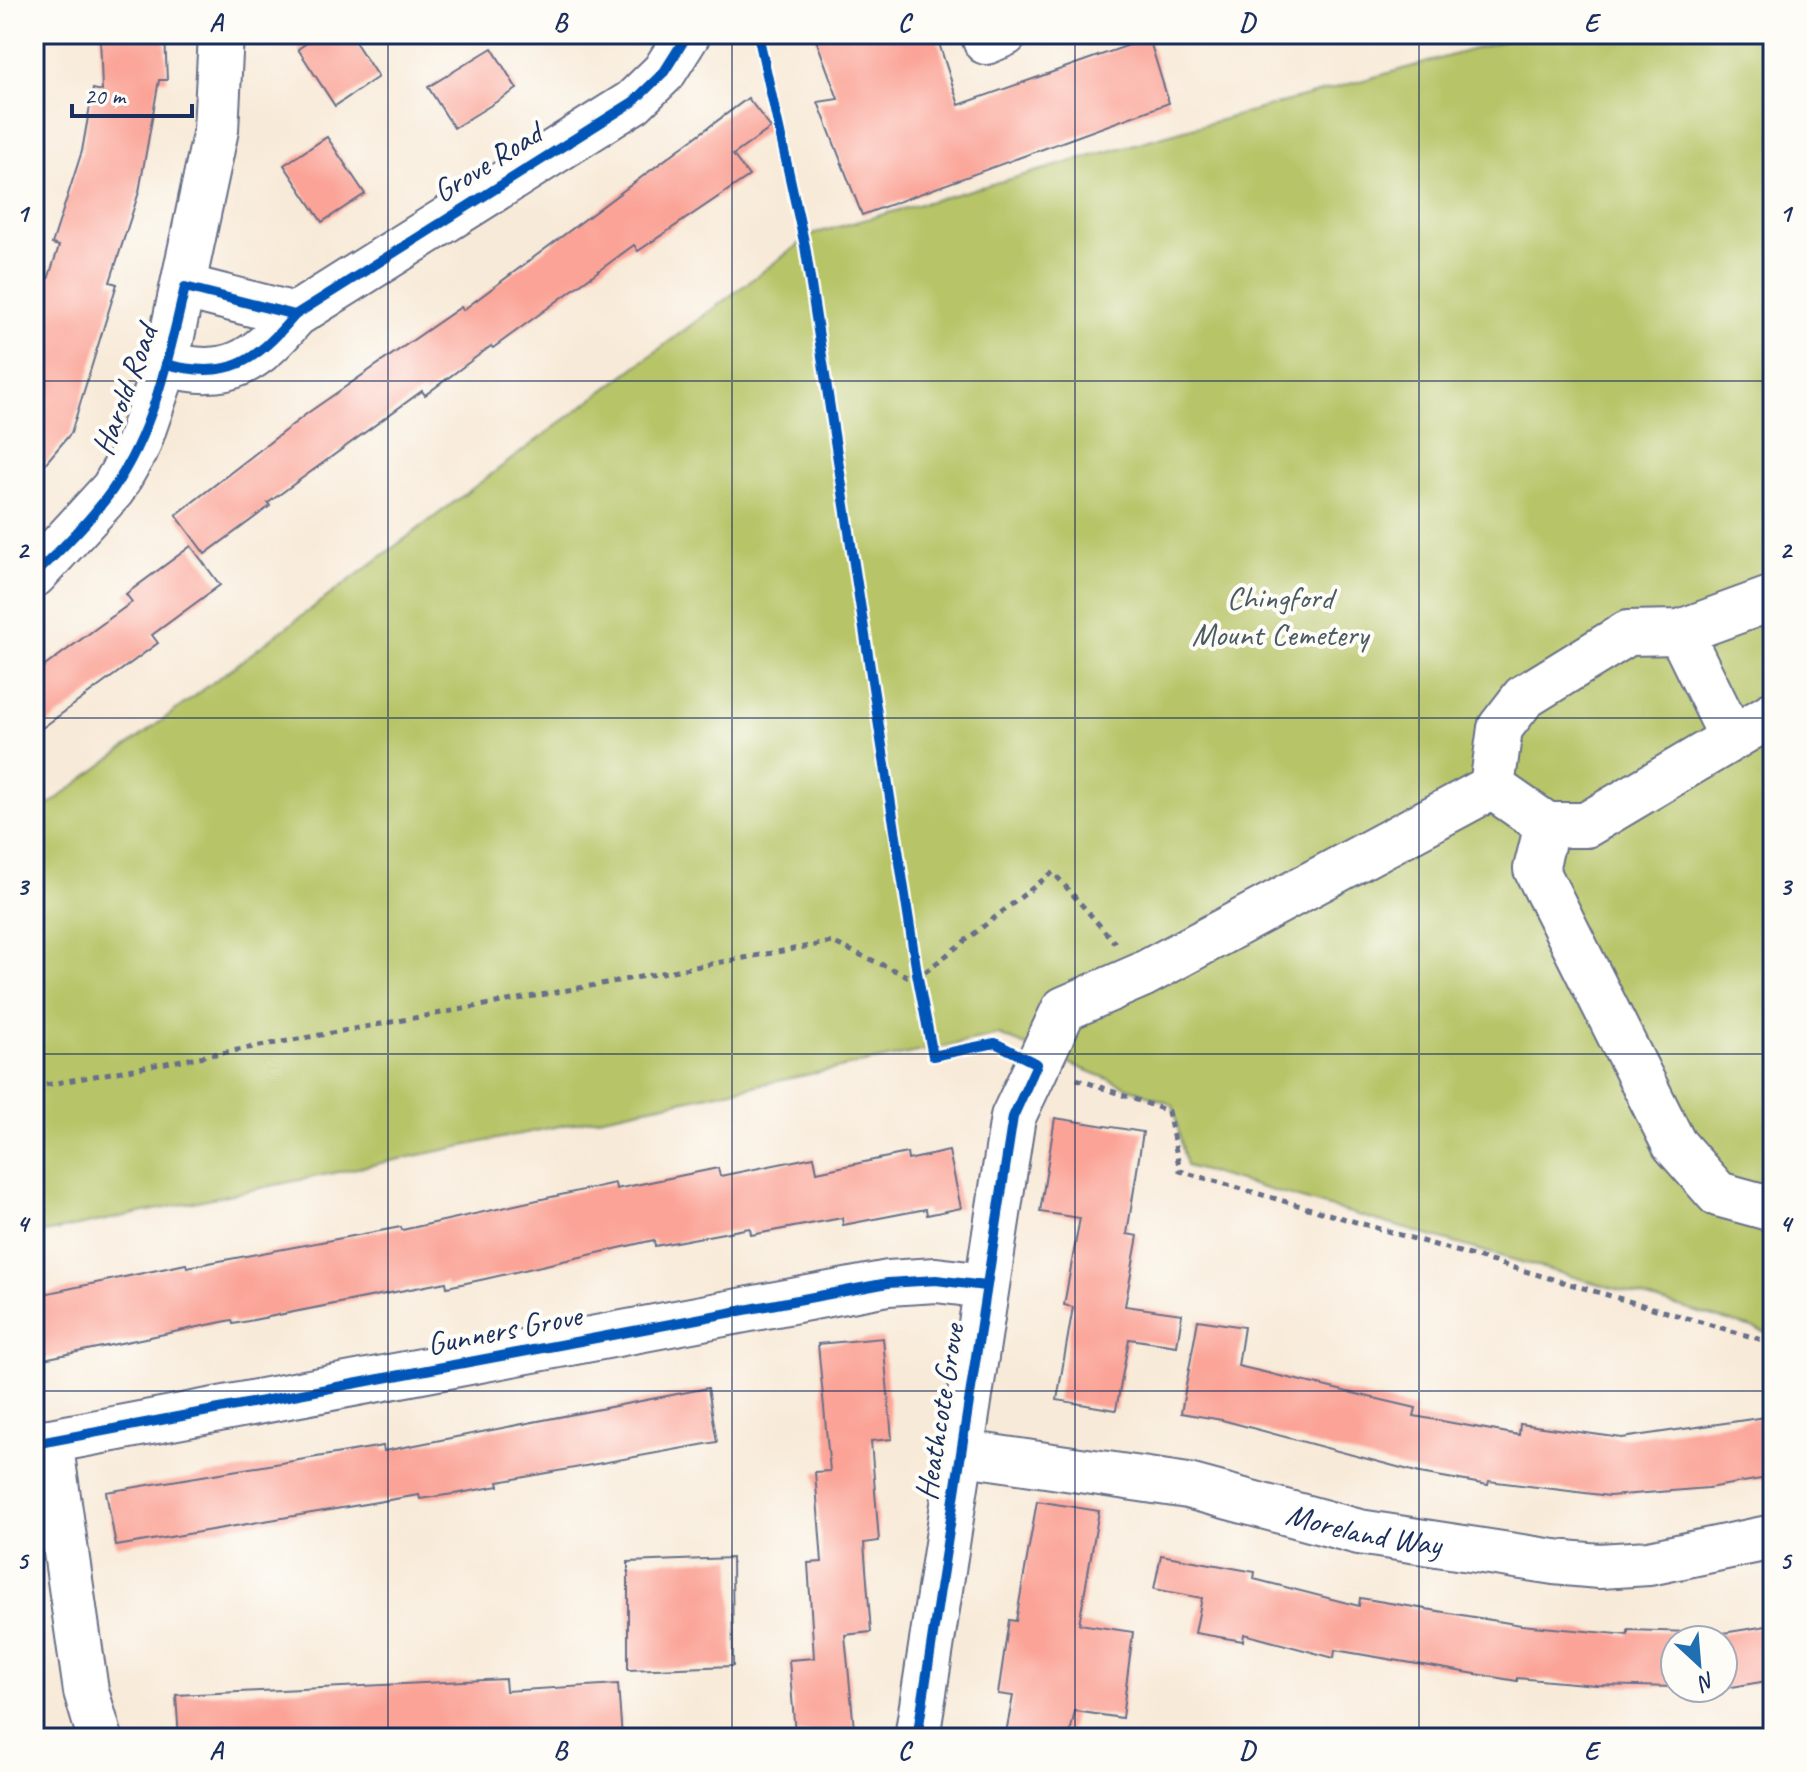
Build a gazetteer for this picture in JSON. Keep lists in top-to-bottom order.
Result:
{
  "streets": {
    "street": [
      "Grove Road",
      "Harold Road",
      "Gunners Grove",
      "Heathcote Grove",
      "Moreland Way"
    ]
  },
  "crossings": [
    ["Grove Road", "Harold Road"],
    ["Gunners Grove", "Heathcote Grove"],
    ["Heathcote Grove", "Moreland Way"]
  ],
  "parks": ["Chingford Mount Cemetery"],
  "scale_bar": "20 m",
  "north": "bottom right",
  "grid": {
    "columns": [
      "A",
      "B",
      "C",
      "D",
      "E"
    ],
    "rows": [
      "1",
      "2",
      "3",
      "4",
      "5"
    ]
  }
}
